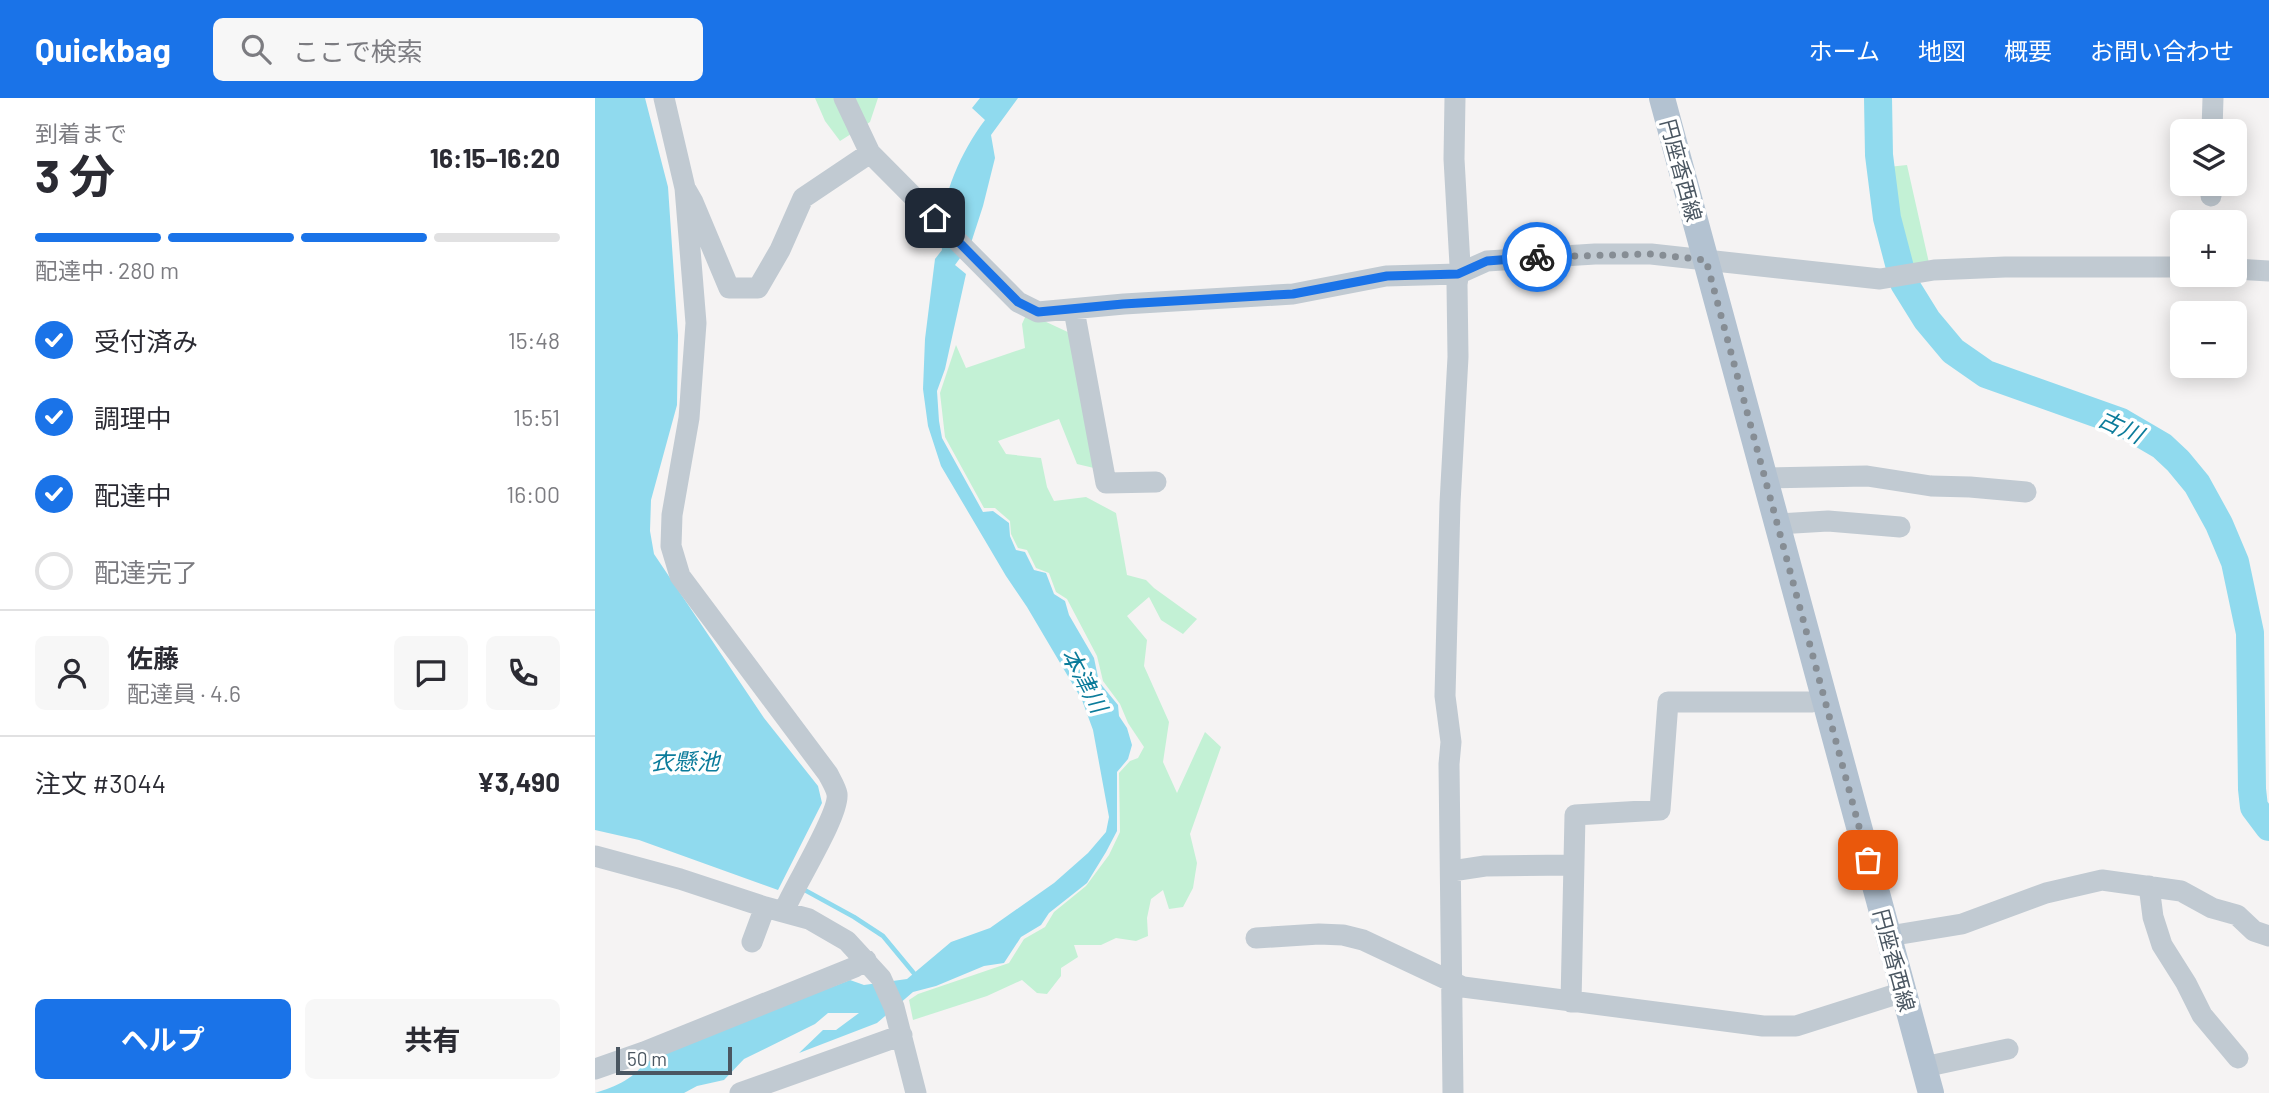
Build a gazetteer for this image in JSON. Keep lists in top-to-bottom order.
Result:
{
  "streets": {
    "main road": ["円座香西線"]
  },
  "water": ["古川", "本津川", "衣懸池"],
  "scale_bar": "50 m",
  "page": {
    "header": "Quickbag",
    "search": "ここで検索",
    "nav": [
      "ホーム",
      "地図",
      "概要",
      "お問い合わせ"
    ],
    "heading": ["3 分", "到着まで", "16:15–16:20"],
    "panel": [
      "佐藤",
      "配達員 · 4.6",
      "注文 #3044",
      "¥3,490"
    ],
    "map_buttons": ["+", "−"],
    "bar": "配達中 · 280 m",
    "list": [
      ["受付済み", "15:48"],
      ["調理中", "15:51"],
      ["配達中", "16:00"],
      "配達完了"
    ],
    "buttons": ["ヘルプ", "共有"],
    "scale": "50 m"
  }
}
